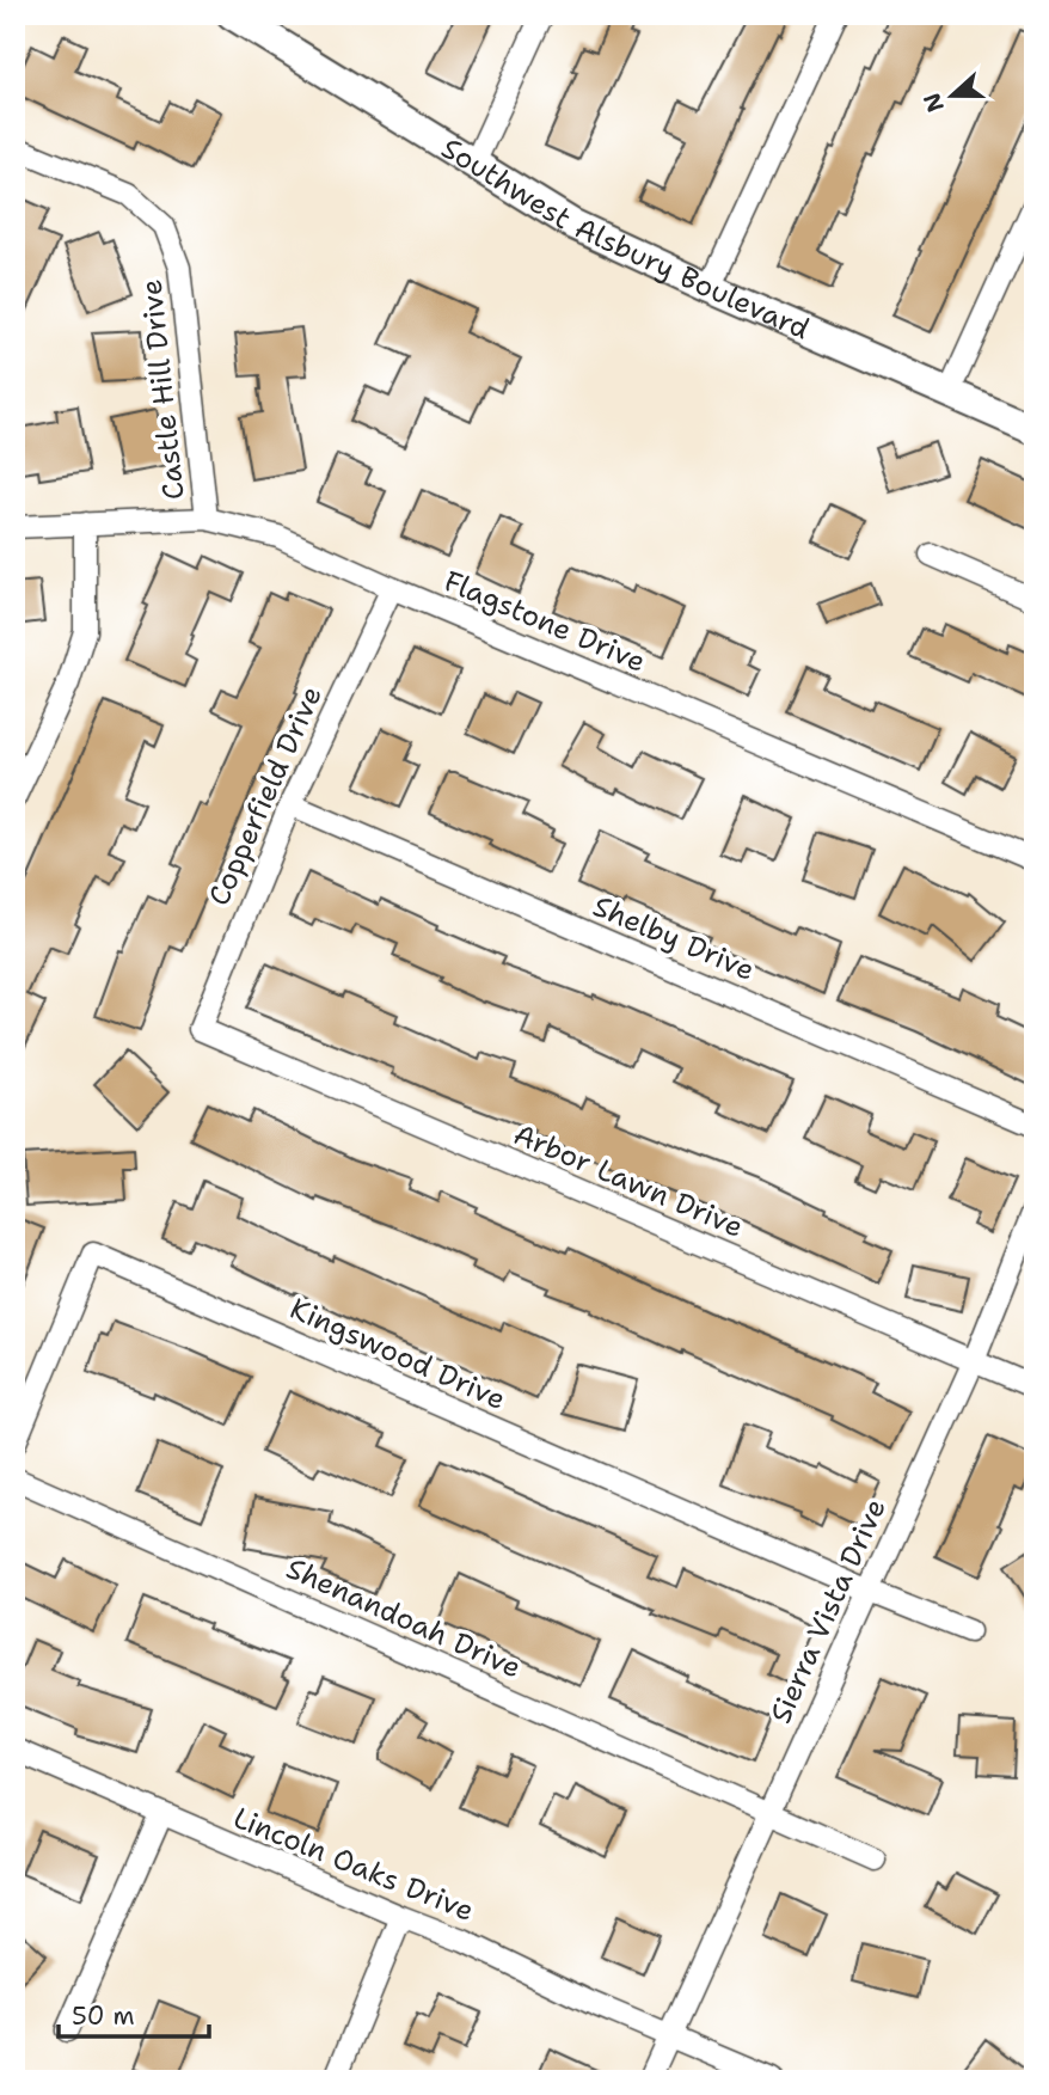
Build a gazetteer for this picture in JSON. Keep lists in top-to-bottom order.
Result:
{
  "streets": {
    "main road": ["Southwest Alsbury Boulevard"],
    "street": [
      "Castle Hill Drive",
      "Flagstone Drive",
      "Copperfield Drive",
      "Shelby Drive",
      "Arbor Lawn Drive",
      "Kingswood Drive",
      "Sierra Vista Drive",
      "Shenandoah Drive",
      "Lincoln Oaks Drive"
    ]
  },
  "crossings": [
    ["Castle Hill Drive", "Flagstone Drive"],
    ["Flagstone Drive", "Copperfield Drive"],
    ["Copperfield Drive", "Shelby Drive"],
    ["Copperfield Drive", "Arbor Lawn Drive"],
    ["Arbor Lawn Drive", "Sierra Vista Drive"],
    ["Kingswood Drive", "Sierra Vista Drive"],
    ["Sierra Vista Drive", "Shenandoah Drive"],
    ["Sierra Vista Drive", "Lincoln Oaks Drive"]
  ],
  "scale_bar": "50 m",
  "north": "left"
}
